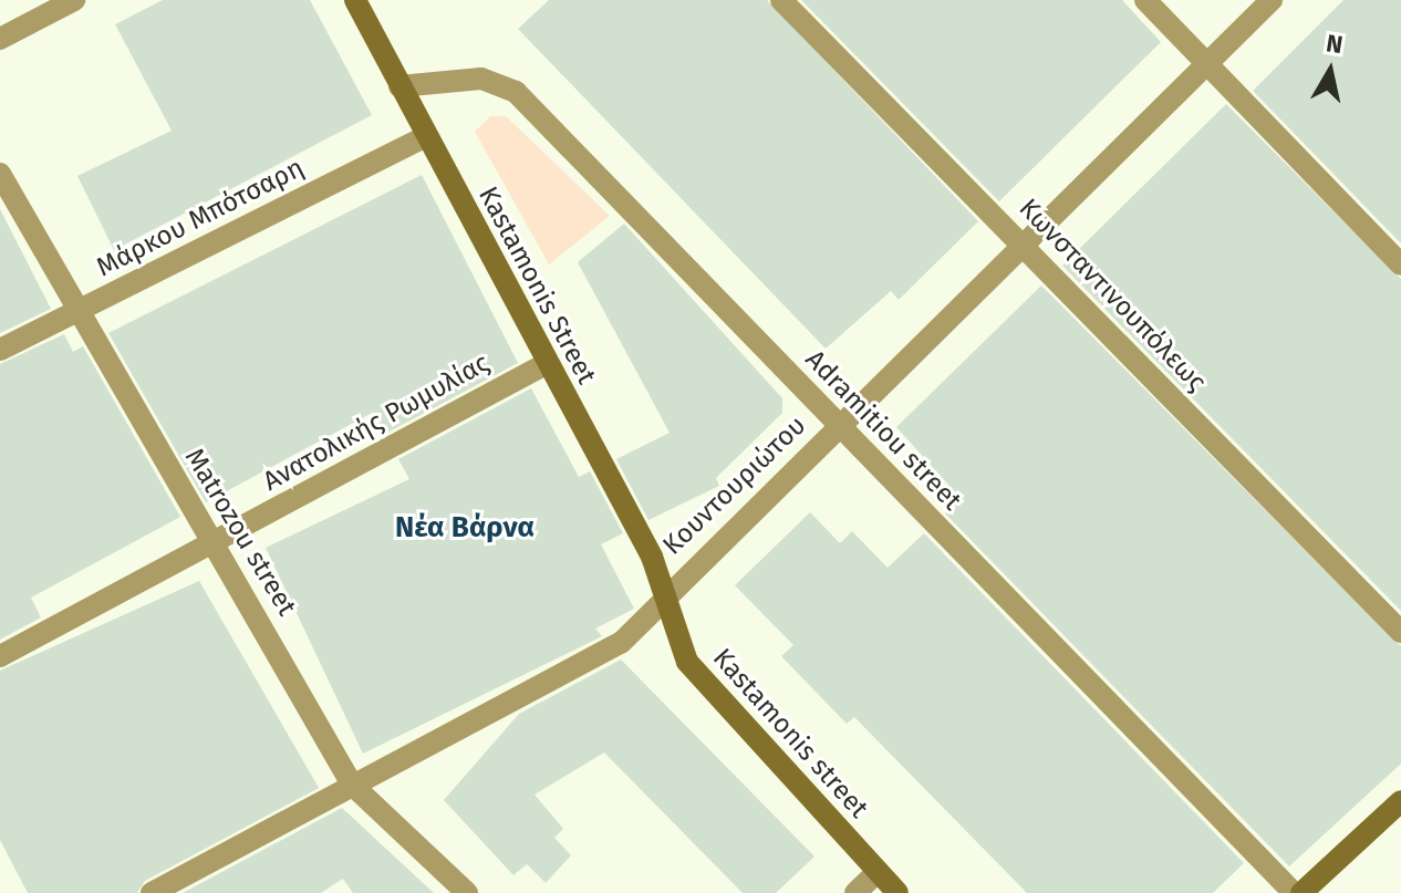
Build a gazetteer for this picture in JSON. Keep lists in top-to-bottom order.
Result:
{
  "streets": {
    "street": [
      "Μάρκου Μπότσαρη",
      "Kastamonis Street",
      "Κωνσταντινουπόλεως",
      "Ανατολικής Ρωμυλίας",
      "Adramitiou street",
      "Κουντουριώτου",
      "Matrozou street",
      "Kastamonis street"
    ]
  },
  "crossings": [
    ["Μάρκου Μπότσαρη", "Kastamonis Street"],
    ["Μάρκου Μπότσαρη", "Matrozou street"],
    ["Kastamonis Street", "Ανατολικής Ρωμυλίας"],
    ["Kastamonis Street", "Adramitiou street"],
    ["Kastamonis Street", "Κουντουριώτου"],
    ["Kastamonis Street", "Kastamonis street"],
    ["Κωνσταντινουπόλεως", "Κουντουριώτου"],
    ["Ανατολικής Ρωμυλίας", "Matrozou street"],
    ["Adramitiou street", "Κουντουριώτου"],
    ["Κουντουριώτου", "Matrozou street"],
    ["Κουντουριώτου", "Kastamonis street"]
  ],
  "districts": ["Νέα Βάρνα"],
  "north": "top"
}
